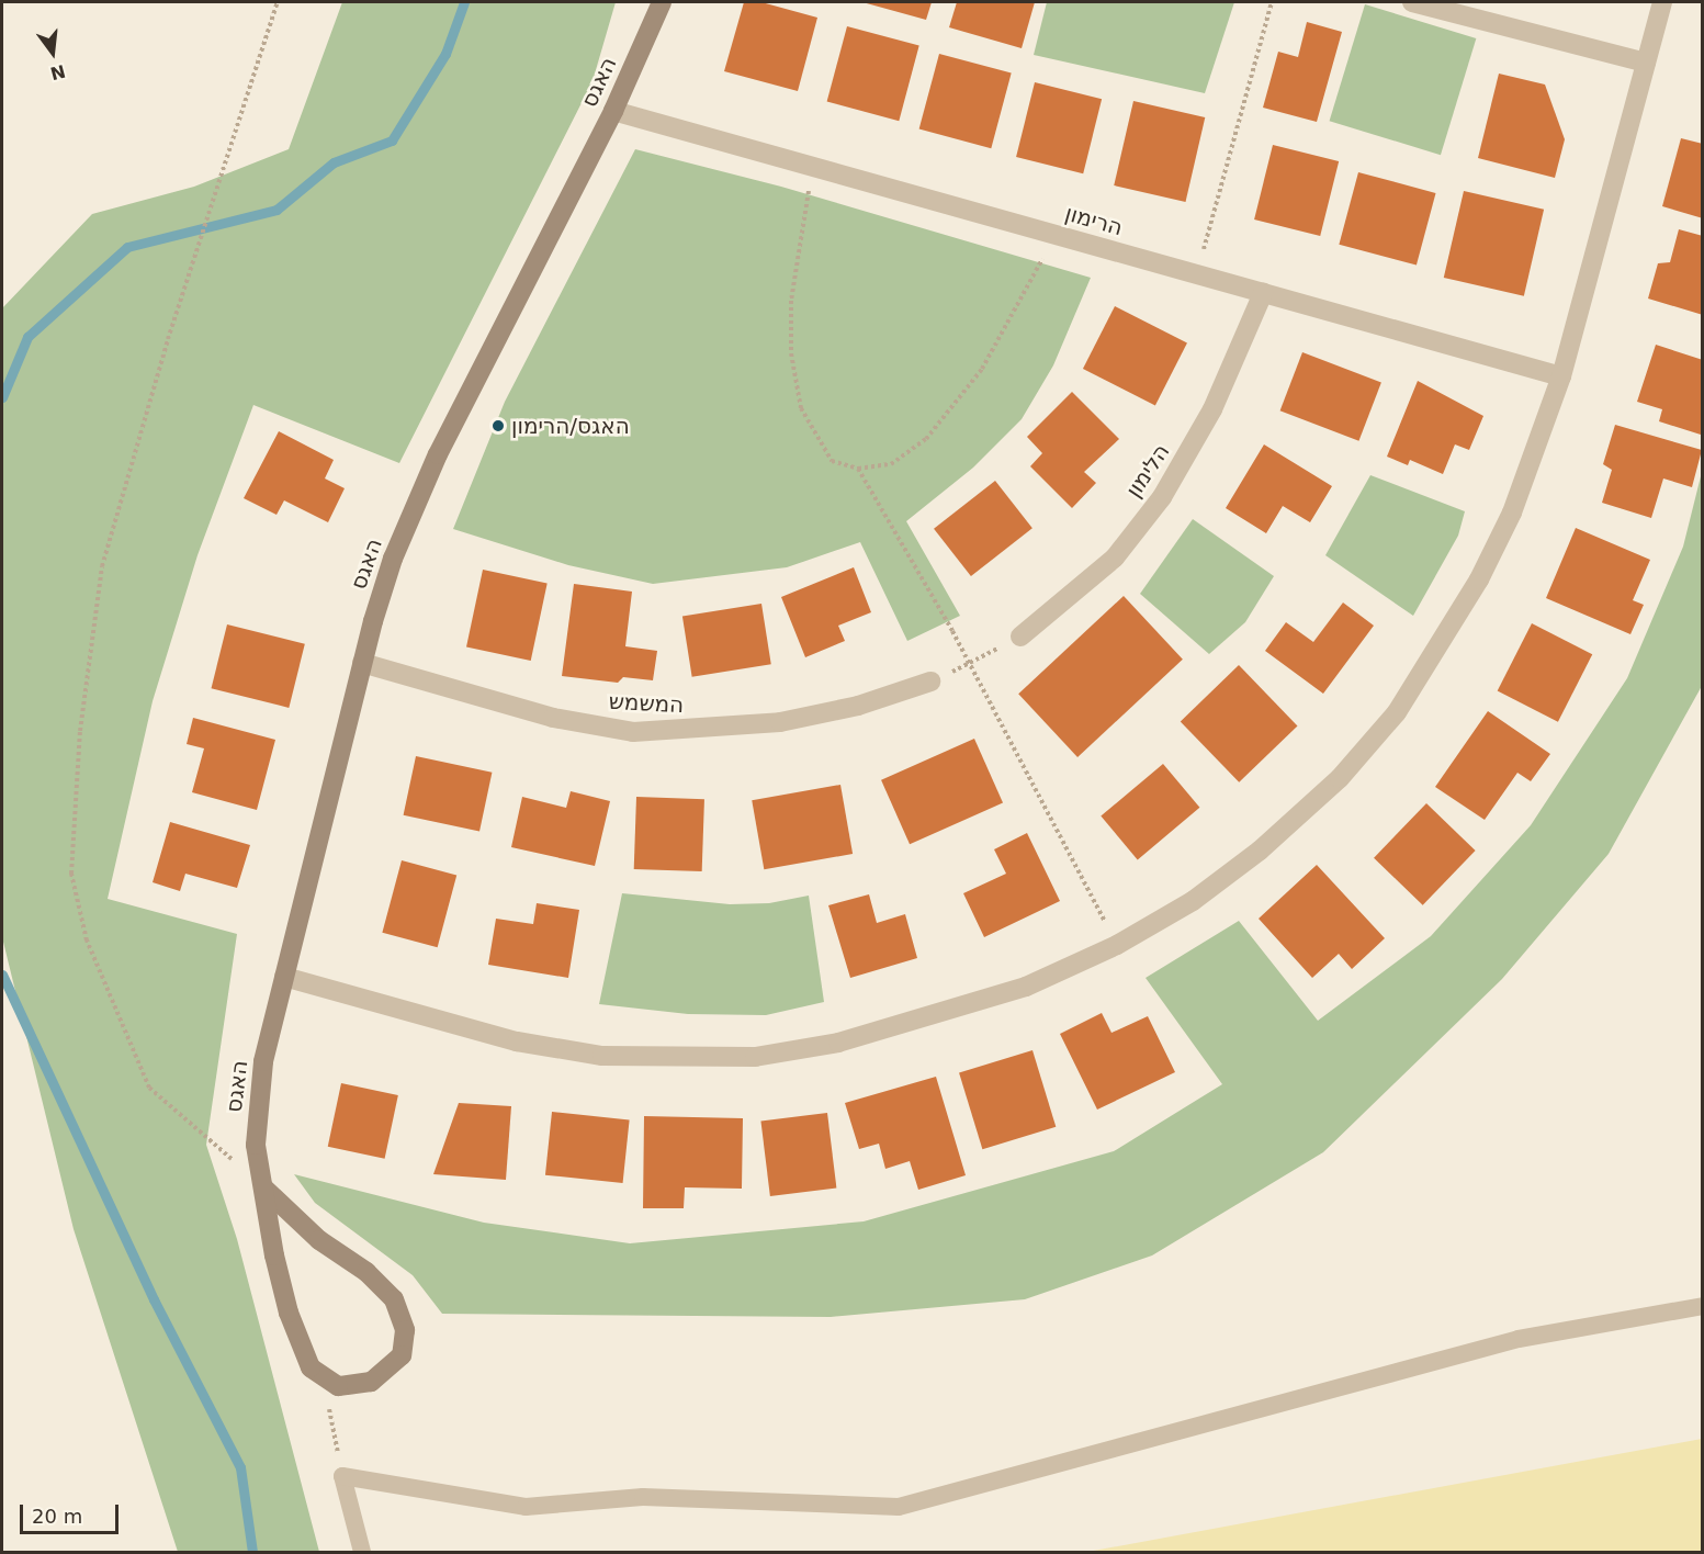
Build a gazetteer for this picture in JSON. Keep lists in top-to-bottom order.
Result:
{
  "streets": {
    "street": [
      "האגס",
      "הרימון",
      "הלימון",
      "המשמש"
    ]
  },
  "crossings": [
    ["האגס", "הרימון"],
    ["האגס", "המשמש"],
    ["הרימון", "הלימון"]
  ],
  "places": ["האגס/הרימון"],
  "scale_bar": "20 m",
  "north": "bottom"
}
